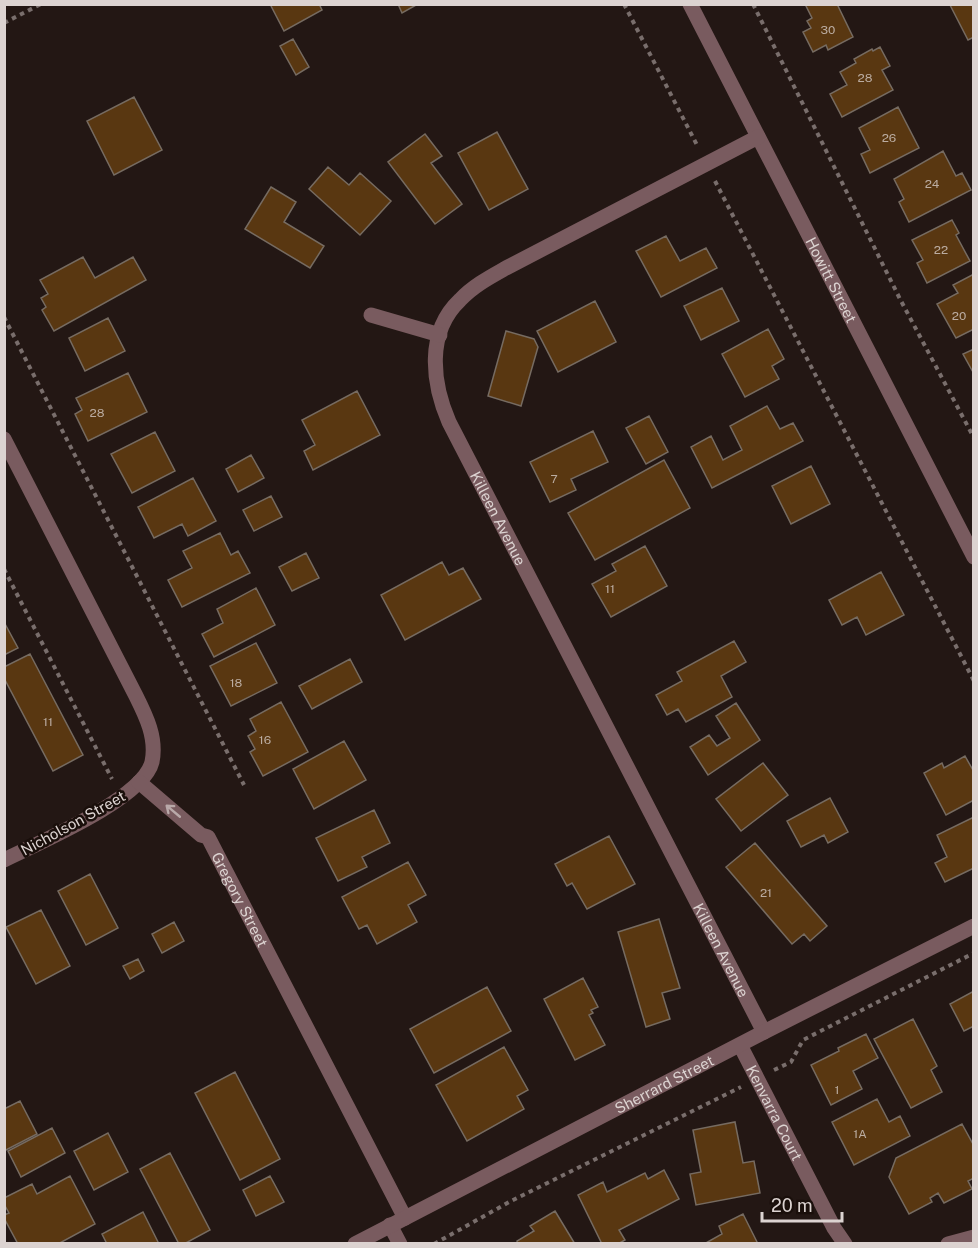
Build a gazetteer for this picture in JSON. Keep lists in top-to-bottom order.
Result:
{
  "streets": {
    "street": [
      "Howitt Street",
      "Killeen Avenue",
      "Nicholson Street",
      "Gregory Street",
      "Sherrard Street",
      "Kenvarra Court"
    ]
  },
  "crossings": [
    ["Howitt Street", "Killeen Avenue"],
    ["Killeen Avenue", "Sherrard Street"],
    ["Nicholson Street", "Gregory Street"],
    ["Gregory Street", "Sherrard Street"],
    ["Sherrard Street", "Kenvarra Court"]
  ],
  "one_way": ["Gregory Street"],
  "house_numbers": [
    "30",
    "28",
    "26",
    "24",
    "22",
    "20",
    "28",
    "7",
    "11",
    "18",
    "11",
    "16",
    "21",
    "1",
    "1A"
  ],
  "scale_bar": "20 m"
}
